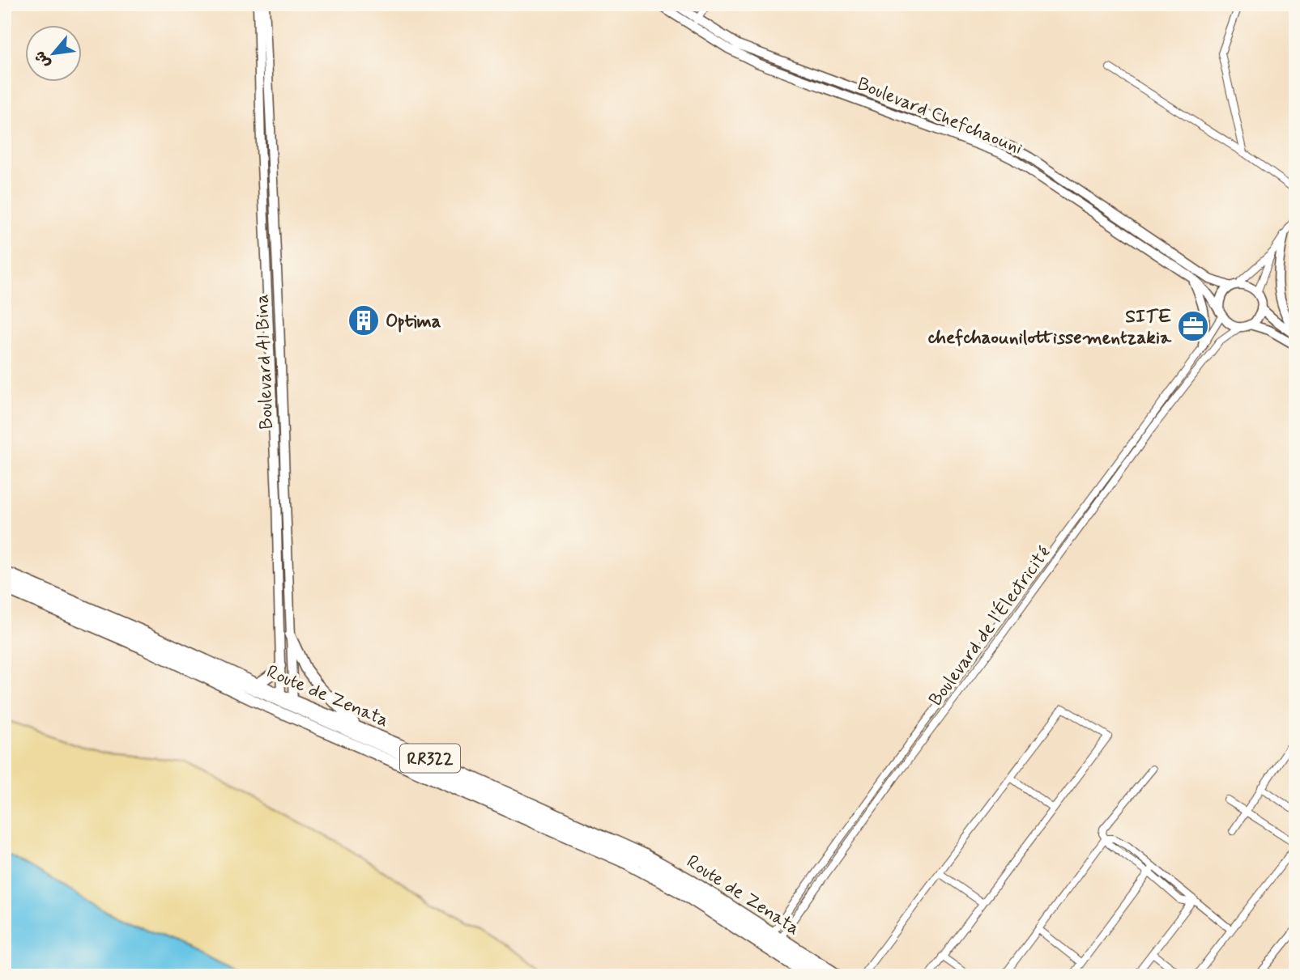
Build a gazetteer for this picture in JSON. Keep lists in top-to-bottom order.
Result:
{
  "streets": {
    "main road": ["Route de Zenata", "RR322"],
    "street": ["Boulevard Chefchaouni", "Boulevard Al Bina", "Boulevard de l'Électricité"]
  },
  "crossings": [
    ["Boulevard Chefchaouni", "Boulevard de l'Électricité"],
    ["Boulevard Al Bina", "Route de Zenata"],
    ["Boulevard de l'Électricité", "Route de Zenata"]
  ],
  "places": {
    "building": ["Optima"],
    "office": ["SITE chefchaounilottissementzakia"]
  },
  "north": "bottom left"
}
